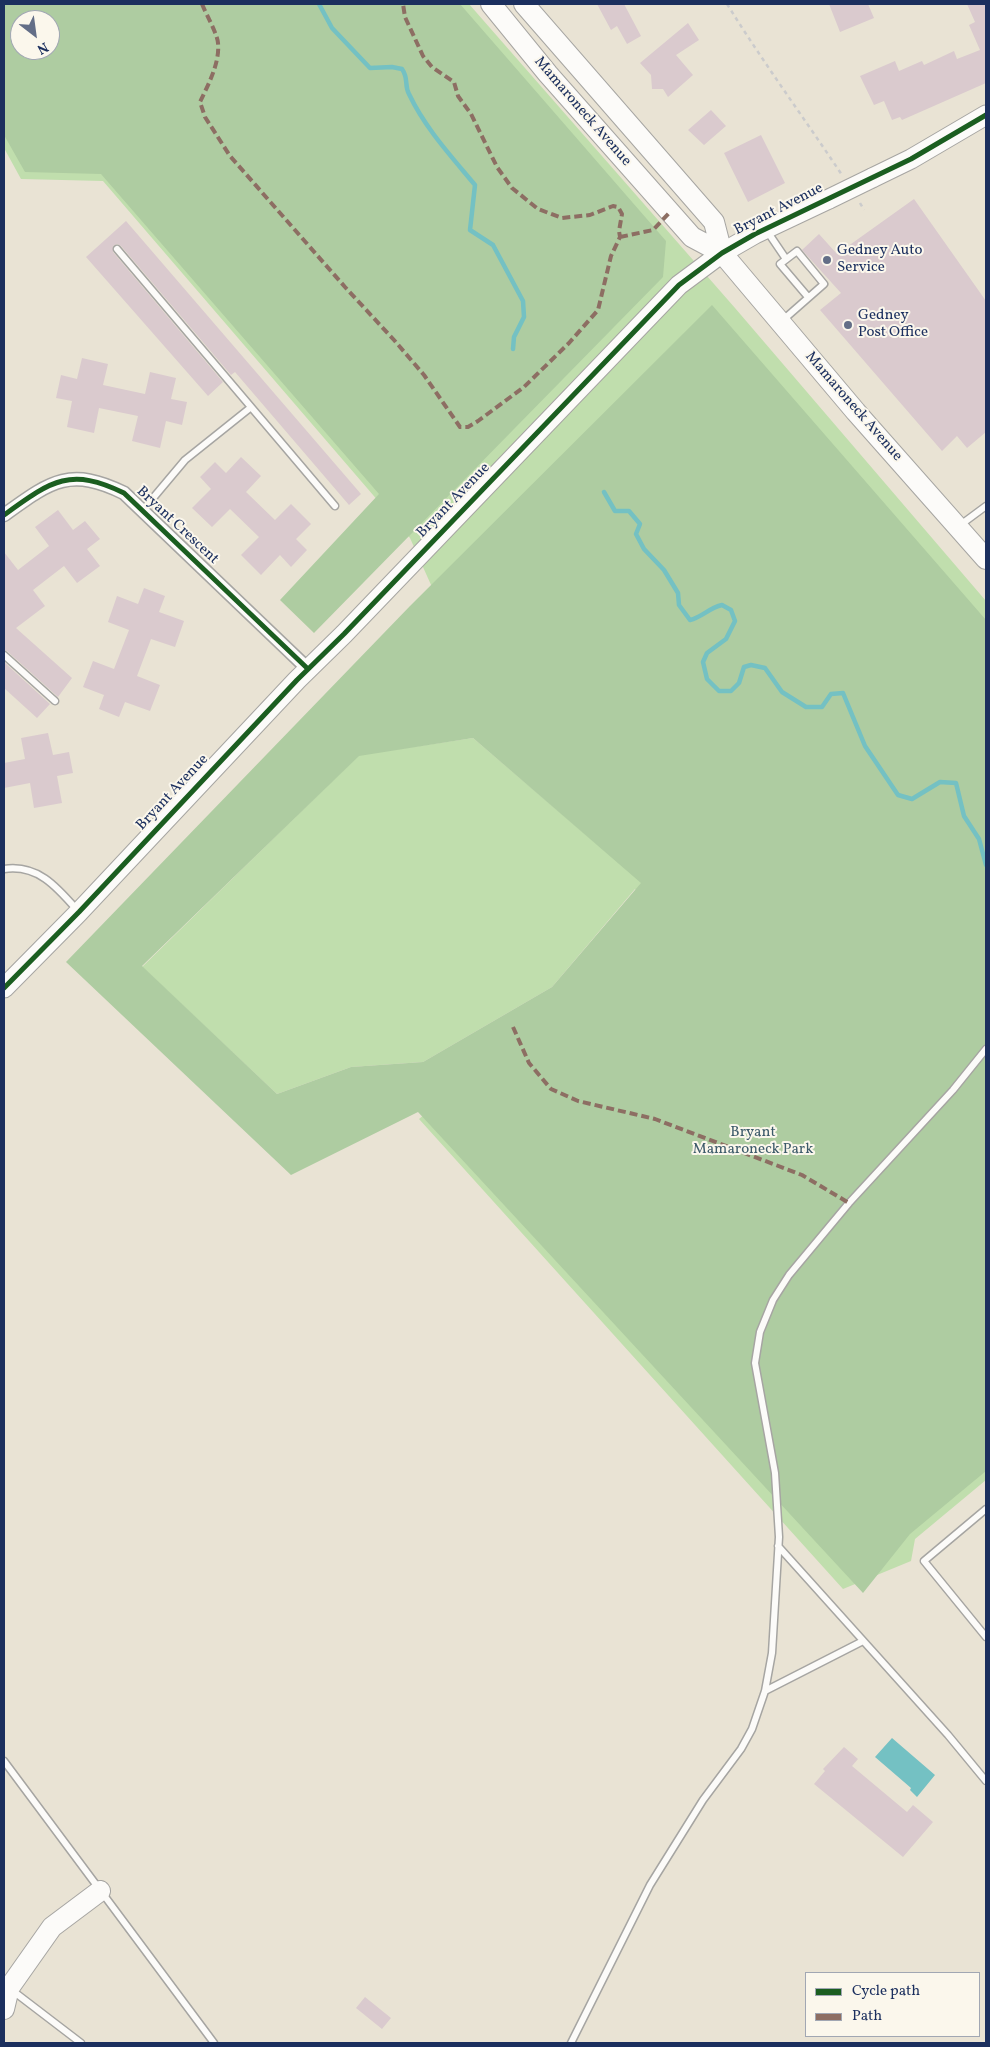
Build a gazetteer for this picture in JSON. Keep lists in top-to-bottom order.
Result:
{
  "streets": {
    "main road": ["Mamaroneck Avenue"],
    "street": ["Bryant Avenue", "Bryant Crescent"]
  },
  "crossings": [
    ["Mamaroneck Avenue", "Bryant Avenue"],
    ["Bryant Avenue", "Bryant Crescent"]
  ],
  "parks": ["Bryant Mamaroneck Park"],
  "places": ["Gedney Auto Service", "Gedney Post Office"],
  "legend": ["Cycle path", "Path"],
  "north": "bottom right"
}
